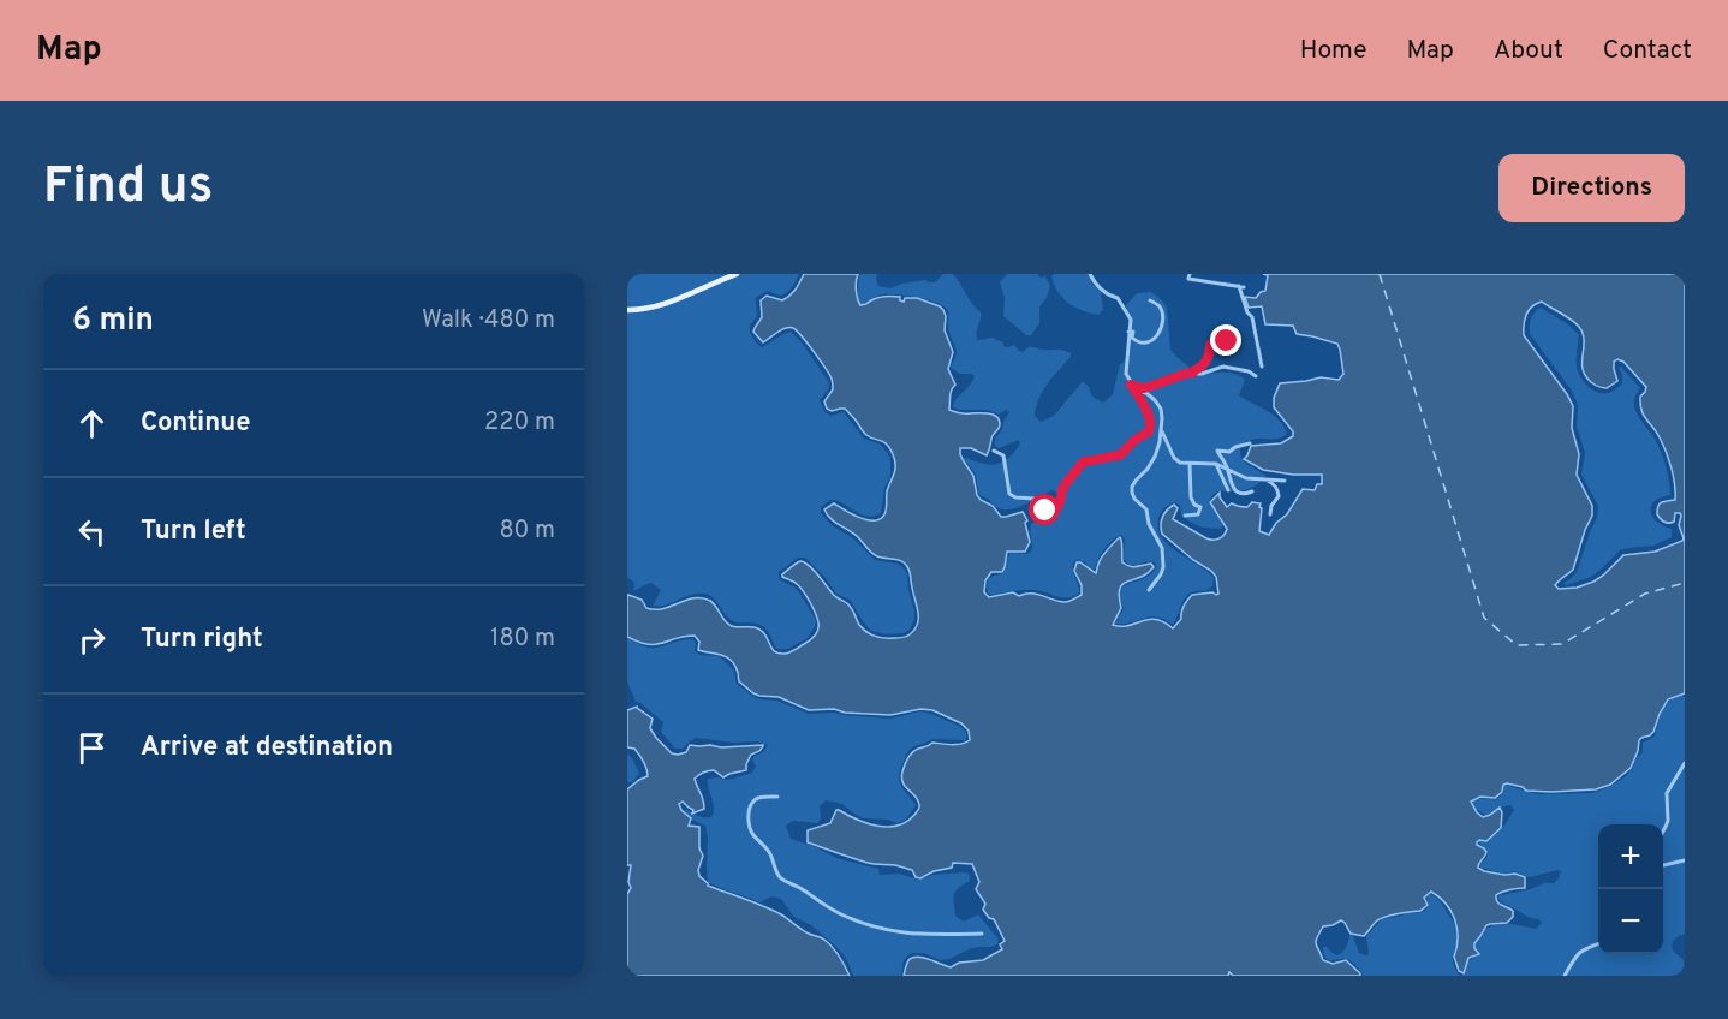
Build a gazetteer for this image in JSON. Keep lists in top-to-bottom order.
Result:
{
  "page": {
    "header": "Map",
    "nav": [
      "Home",
      "Map",
      "About",
      "Contact"
    ],
    "buttons": "Directions",
    "title": "Find us",
    "heading": ["6 min", "Walk · 480 m"],
    "list": [
      ["Continue", "220 m"],
      ["Turn left", "80 m"],
      ["Turn right", "180 m"],
      "Arrive at destination"
    ],
    "map_buttons": ["+", "−"]
  }
}
